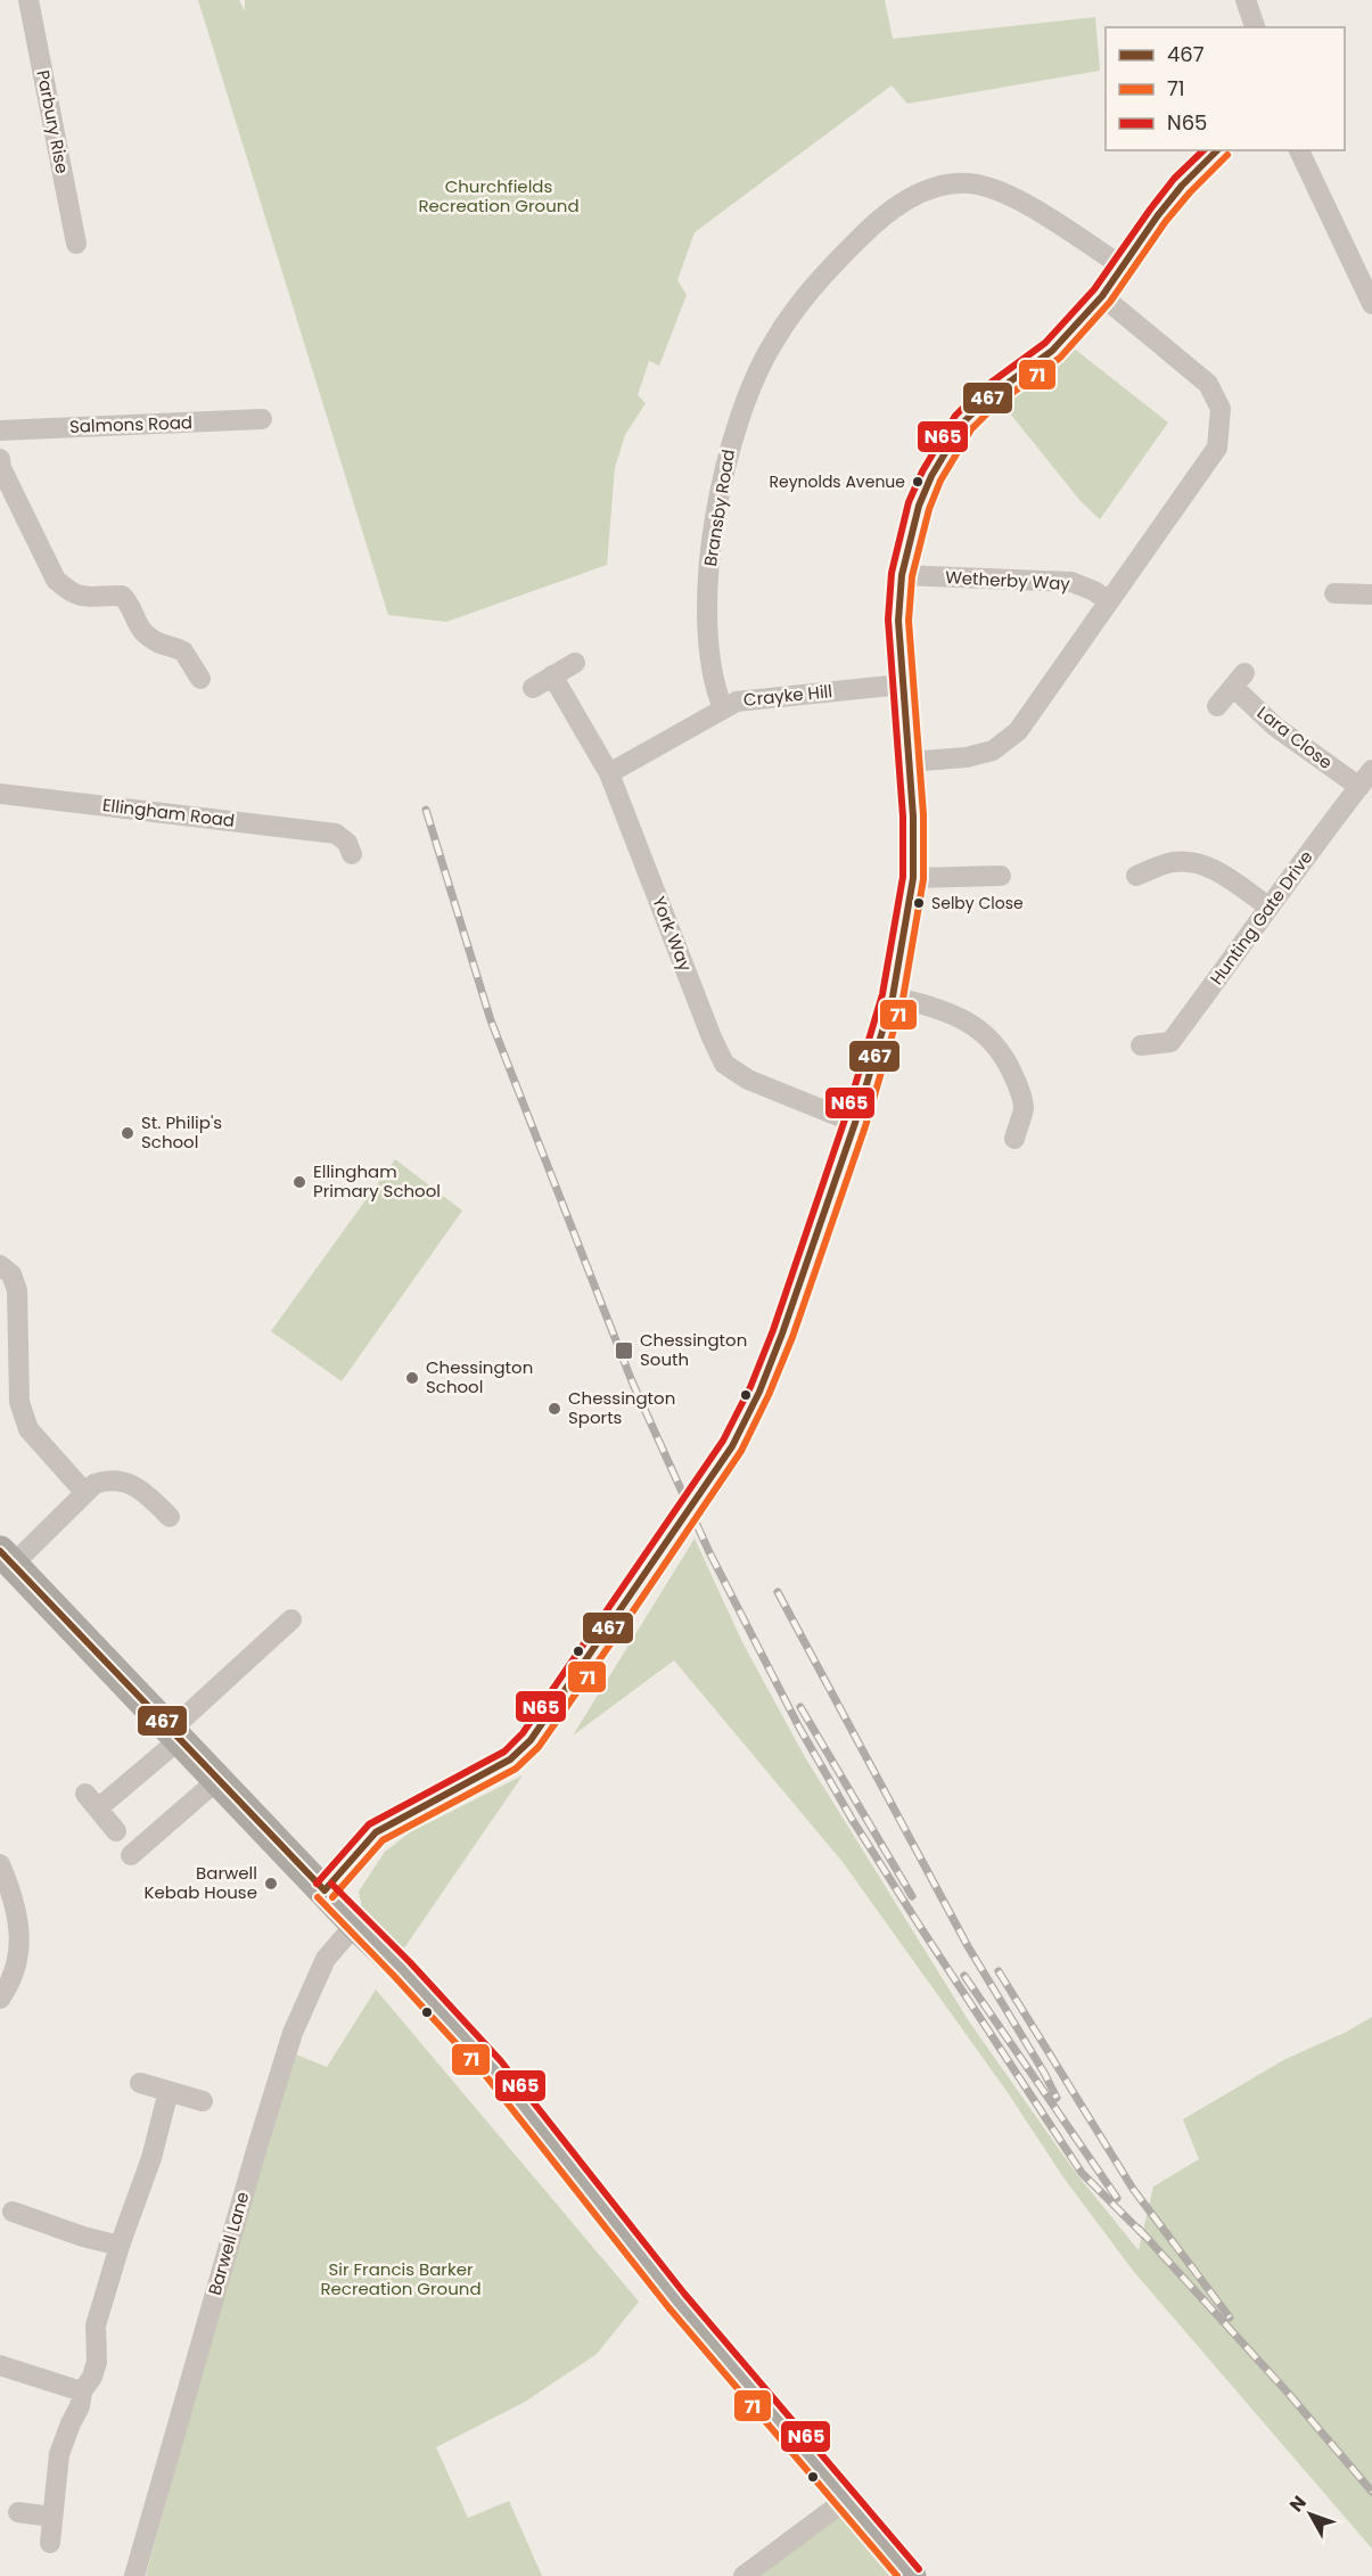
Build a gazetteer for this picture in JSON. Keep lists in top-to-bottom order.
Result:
{
  "streets": {
    "street": [
      "Parbury Rise",
      "Salmons Road",
      "Bransby Road",
      "Wetherby Way",
      "Crayke Hill",
      "Lara Close",
      "Ellingham Road",
      "Hunting Gate Drive",
      "York Way",
      "Barwell Lane"
    ]
  },
  "crossings": [
    ["Bransby Road", "Crayke Hill"],
    ["Crayke Hill", "York Way"],
    ["Lara Close", "Hunting Gate Drive"]
  ],
  "parks": ["Churchfields Recreation Ground", "Sir Francis Barker Recreation Ground"],
  "places": {
    "other": [
      "Reynolds Avenue",
      "Selby Close",
      "St. Philip's School",
      "Ellingham Primary School",
      "Chessington School",
      "Chessington Sports",
      "Barwell Kebab House"
    ],
    "transit": ["Chessington South"]
  },
  "lines": ["transit line 467", "transit line N65", "transit line 71"],
  "legend": ["467", "71", "N65"],
  "north": "top left"
}
